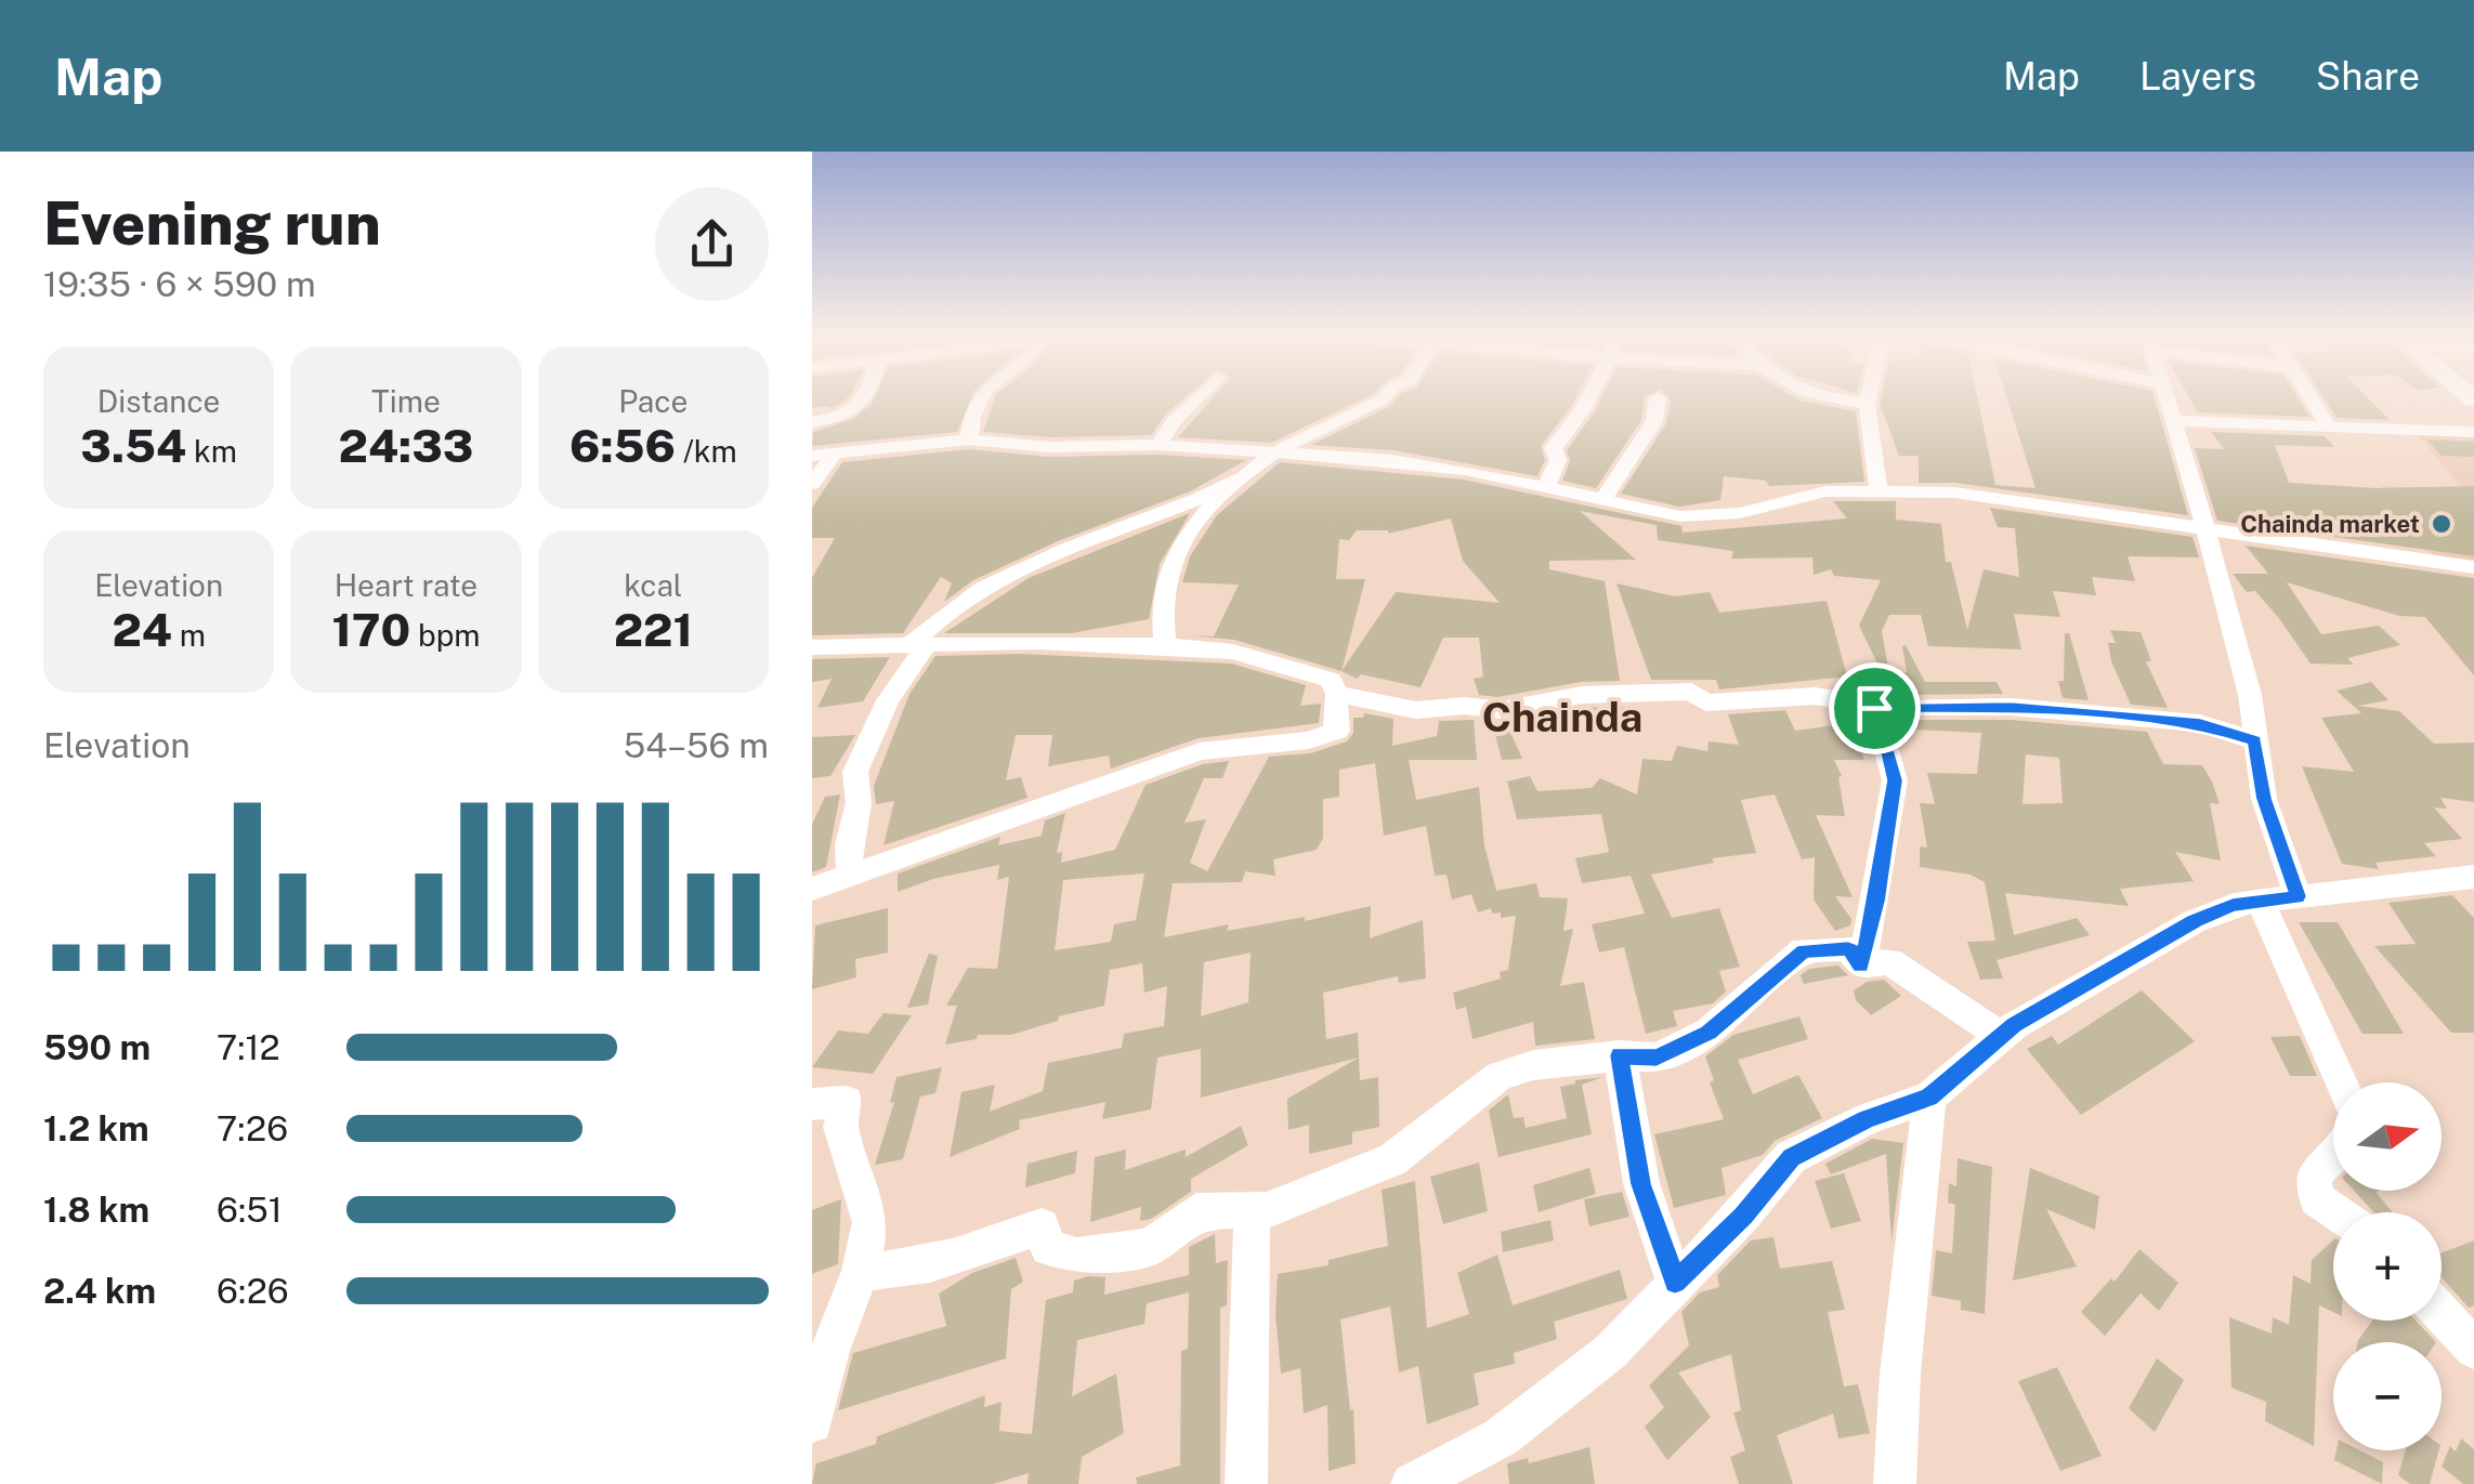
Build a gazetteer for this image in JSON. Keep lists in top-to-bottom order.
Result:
{
  "districts": ["Chainda"],
  "places": ["Chainda market"],
  "north": "right",
  "page": {
    "header": "Map",
    "nav": ["Map", "Layers", "Share"],
    "heading": ["Evening run", "19:35 · 6 × 590 m"],
    "stats": [
      ["Distance", "3.54 km"],
      ["Time", "24:33"],
      ["Pace", "6:56 /km"],
      ["Elevation", "24 m"],
      ["Heart rate", "170 bpm"],
      ["kcal", "221"]
    ],
    "chart": ["Elevation", "54–56 m"],
    "list": [
      {
        "name": "590 m",
        "note": "7:12"
      },
      {
        "name": "1.2 km",
        "note": "7:26"
      },
      {
        "name": "1.8 km",
        "note": "6:51"
      },
      {
        "name": "2.4 km",
        "note": "6:26"
      }
    ],
    "map_buttons": ["+", "−"]
  }
}
